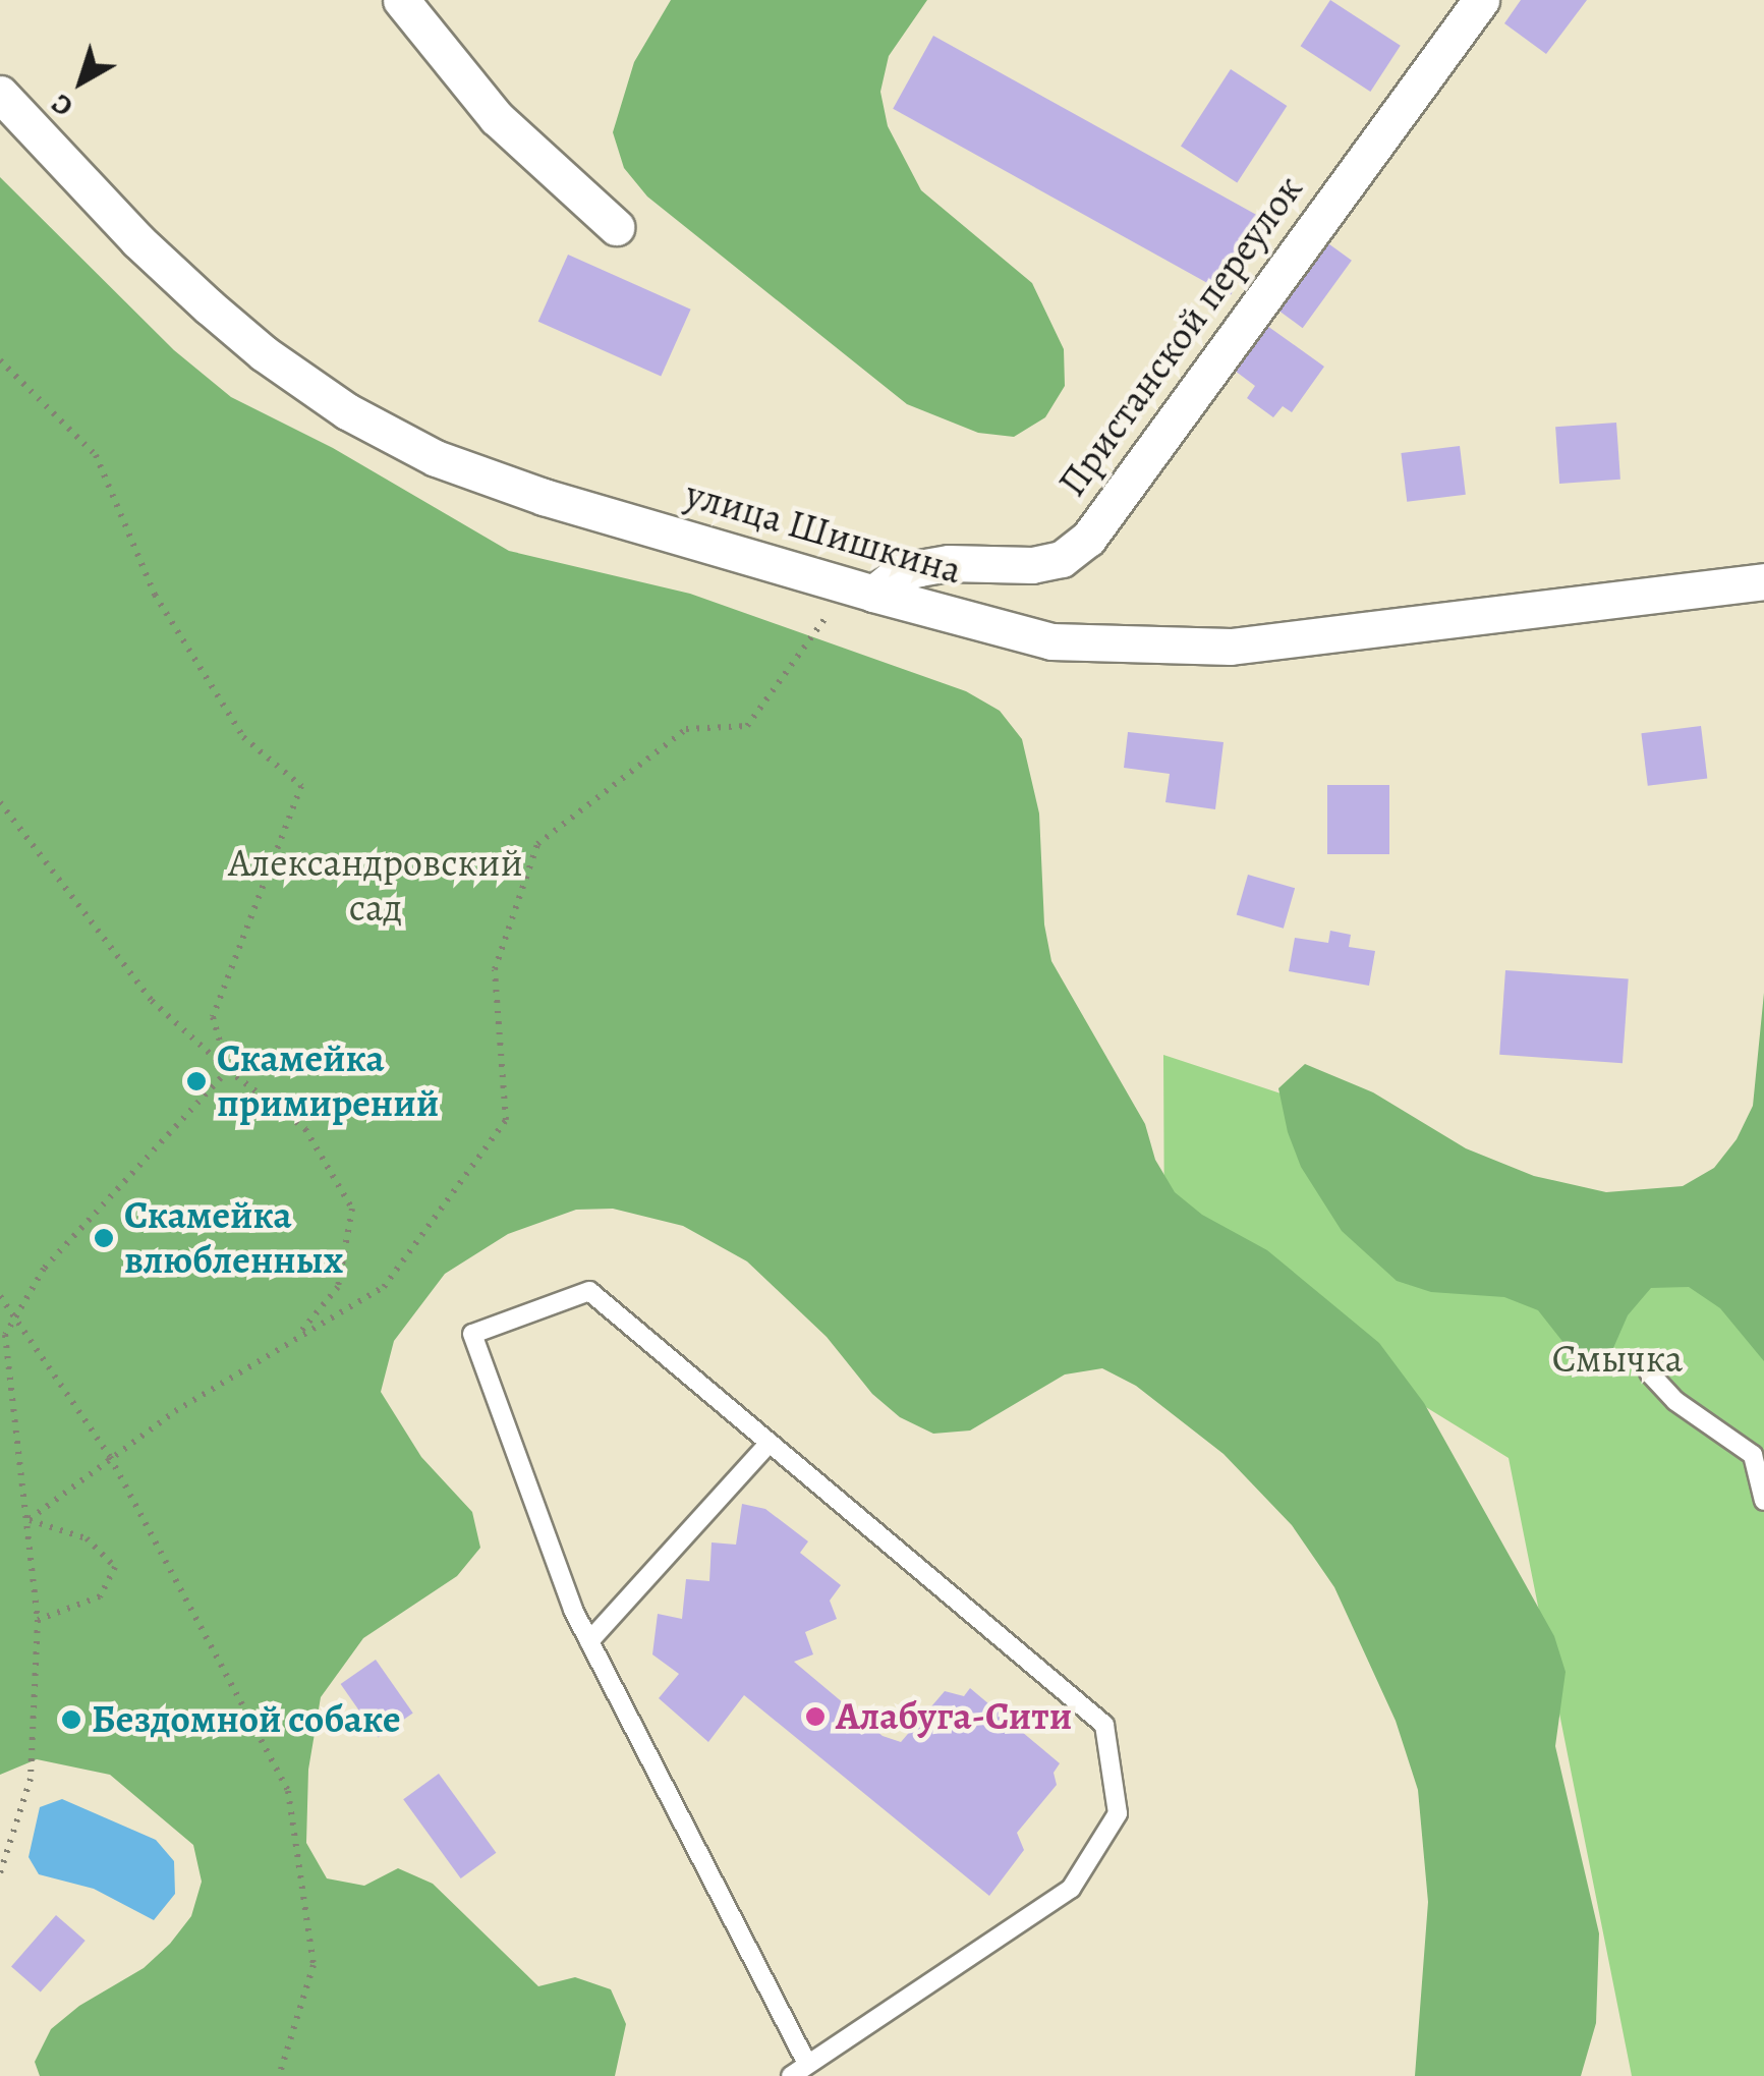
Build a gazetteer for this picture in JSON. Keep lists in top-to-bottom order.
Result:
{
  "streets": {
    "street": ["Пристанской переулок", "улица Шишкина"]
  },
  "crossings": [
    ["Пристанской переулок", "улица Шишкина"]
  ],
  "parks": ["Александровский сад", "Смычка"],
  "places": [
    "Скамейка примирений",
    "Скамейка влюбленных",
    "Алабуга-Сити",
    "Бездомной собаке"
  ],
  "north": "bottom left"
}
